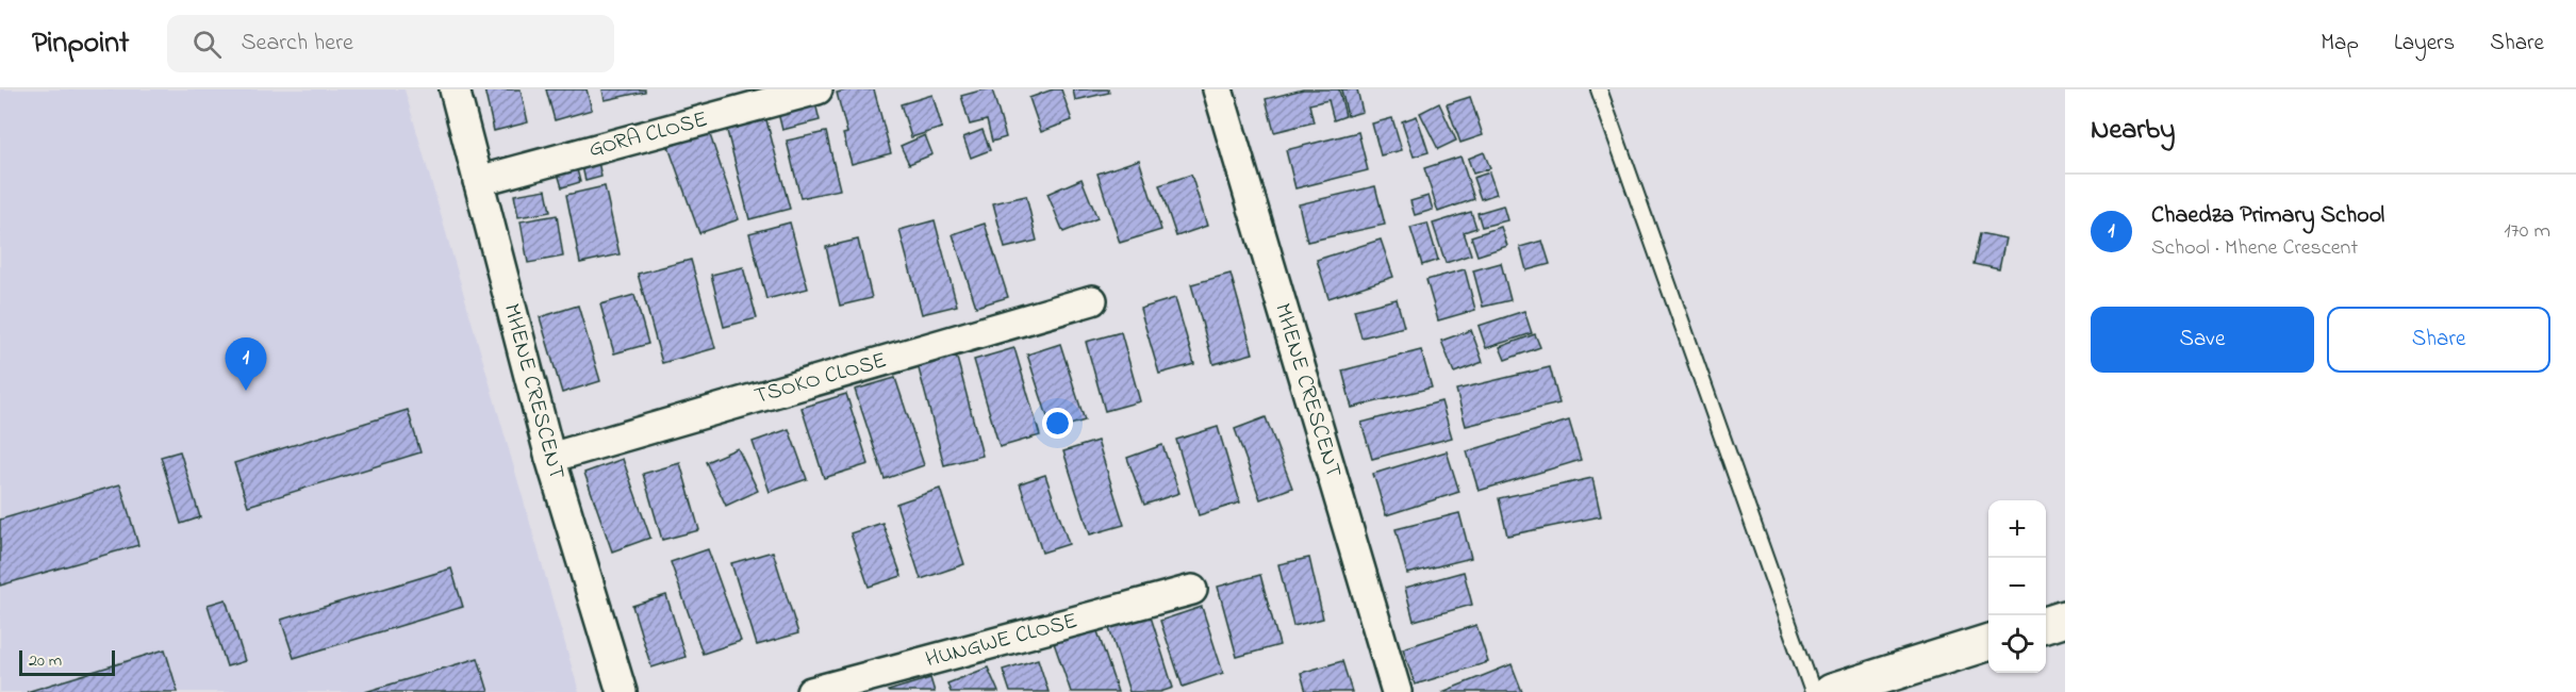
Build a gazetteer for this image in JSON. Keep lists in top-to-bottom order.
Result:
{
  "streets": {
    "street": [
      "GORA CLOSE",
      "TSOKO CLOSE",
      "MHENE CRESCENT",
      "HUNGWE CLOSE"
    ]
  },
  "crossings": [
    ["GORA CLOSE", "MHENE CRESCENT"],
    ["TSOKO CLOSE", "MHENE CRESCENT"]
  ],
  "scale_bar": "20 m",
  "page": {
    "header": "Pinpoint",
    "search": "Search here",
    "nav": ["Map", "Layers", "Share"],
    "heading": "Nearby",
    "list": [
      {
        "mark": "1",
        "name": "Chaedza Primary School",
        "note": "School · Mhene Crescent",
        "value": "170 m"
      }
    ],
    "buttons": ["Save", "Share"],
    "pins": "1",
    "map_buttons": ["+", "−"],
    "scale": "20 m"
  }
}
